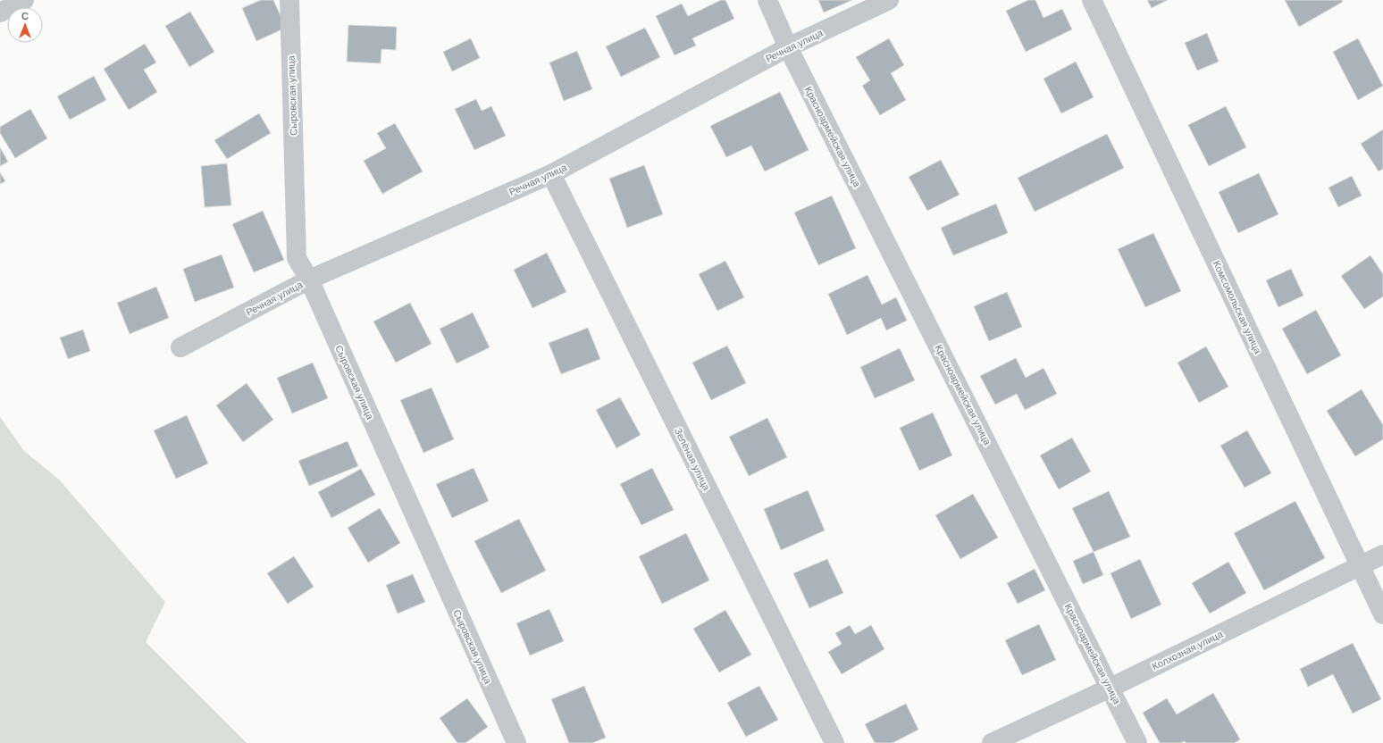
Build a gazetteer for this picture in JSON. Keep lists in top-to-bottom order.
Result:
{
  "streets": {
    "street": [
      "Речная улица",
      "Сыровская улица",
      "Красноармейская улица",
      "Комсомольская улица",
      "Зелёная улица",
      "Колхозная улица"
    ]
  },
  "crossings": [
    ["Речная улица", "Сыровская улица"],
    ["Речная улица", "Красноармейская улица"],
    ["Речная улица", "Зелёная улица"],
    ["Красноармейская улица", "Колхозная улица"],
    ["Комсомольская улица", "Колхозная улица"]
  ],
  "north": "top"
}
